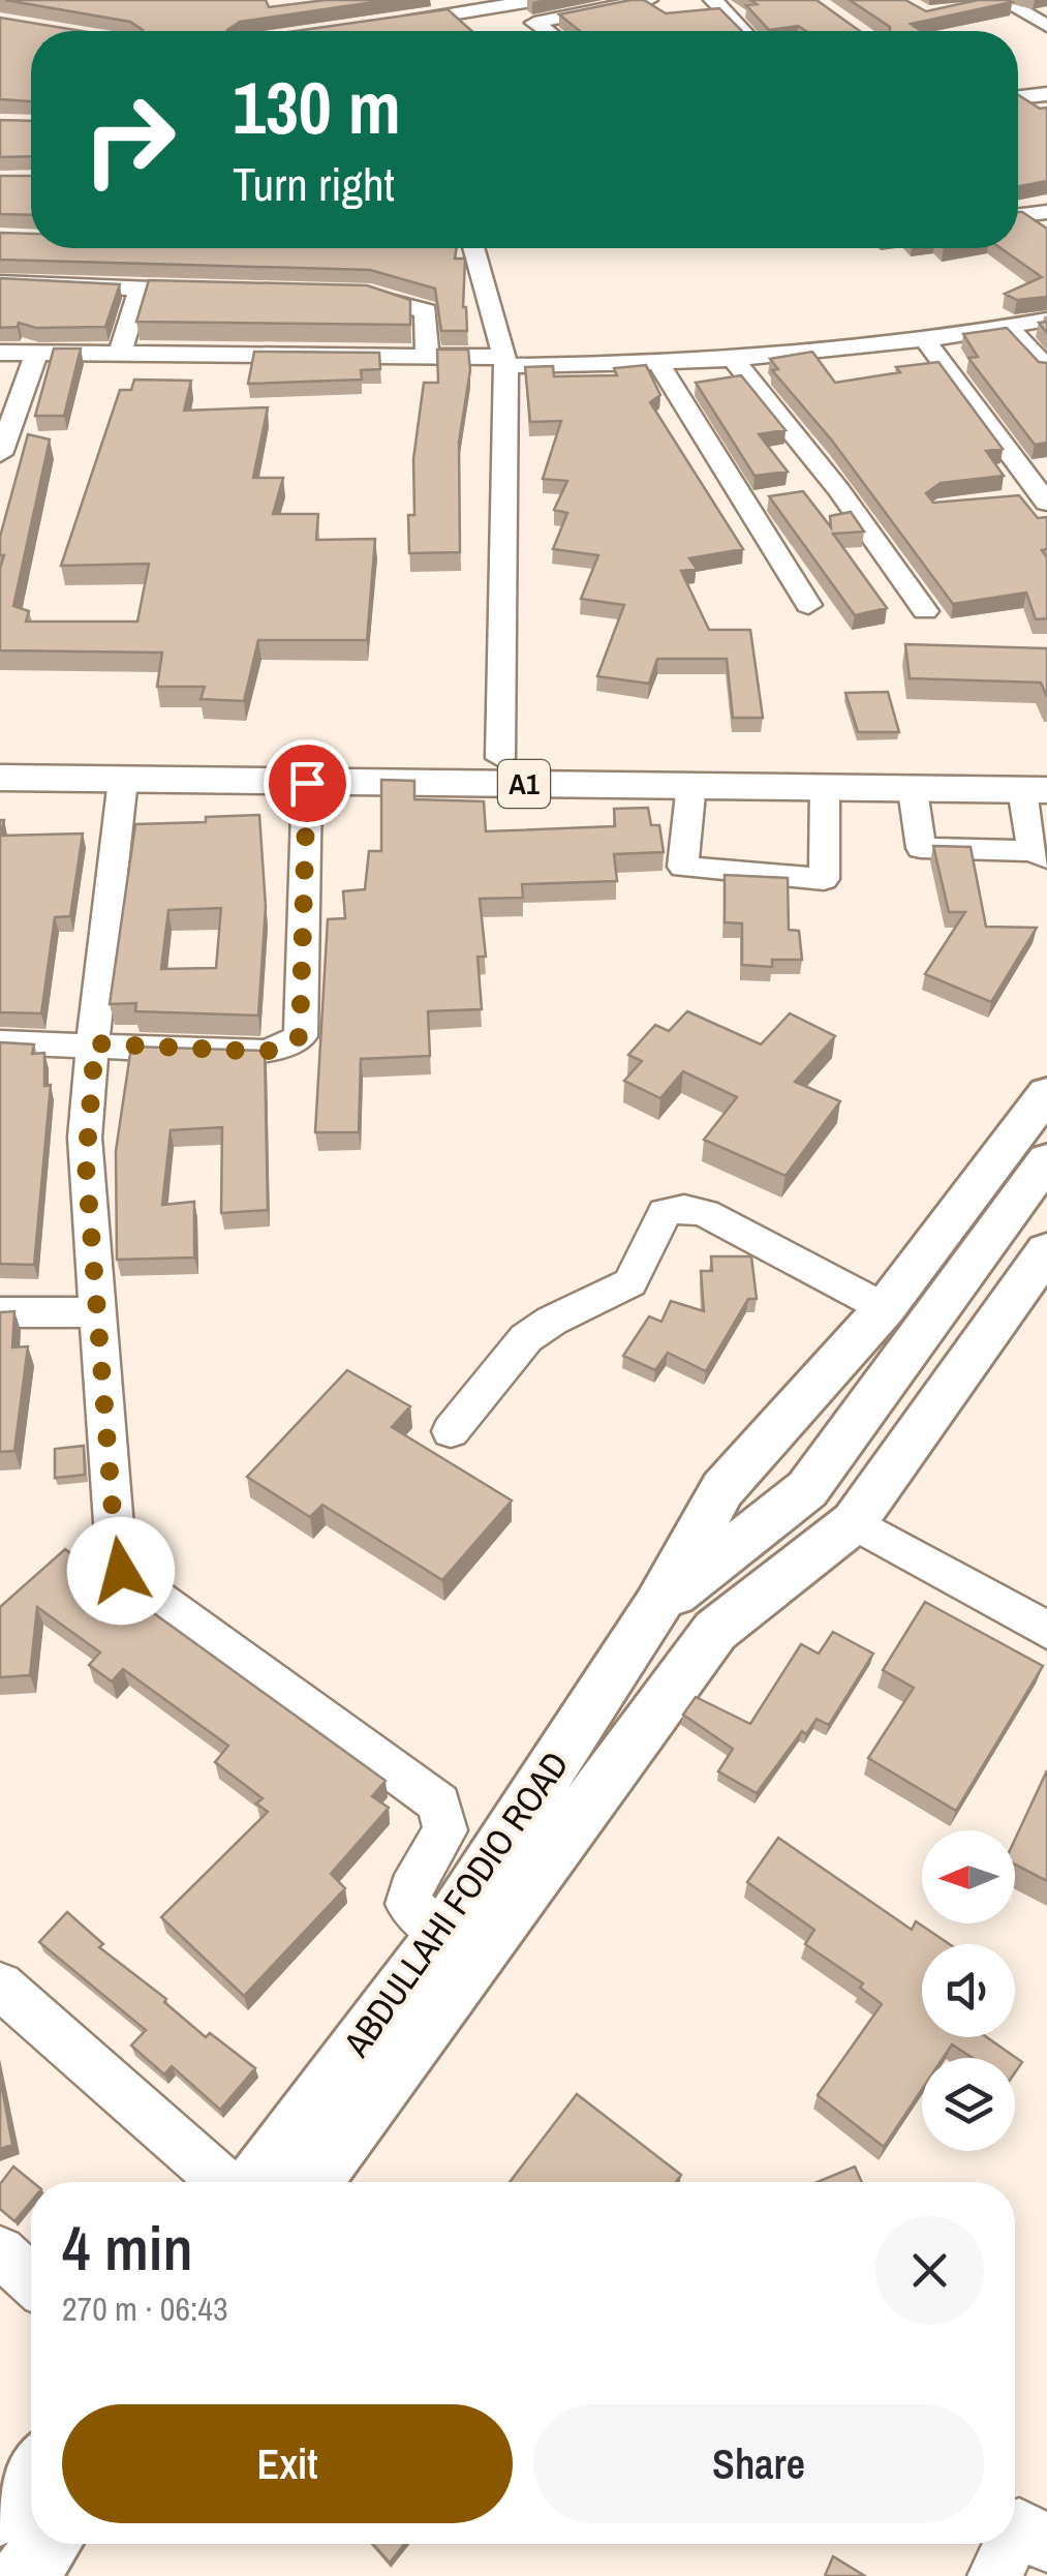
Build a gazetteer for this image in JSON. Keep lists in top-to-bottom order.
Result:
{
  "streets": {
    "highway": ["A1"],
    "main road": ["ABDULLAHI FODIO ROAD"]
  },
  "north": "left",
  "page": {
    "turn": ["130 m", "Turn right"],
    "heading": ["4 min", "270 m · 06:43"],
    "buttons": ["Exit", "Share"]
  }
}
